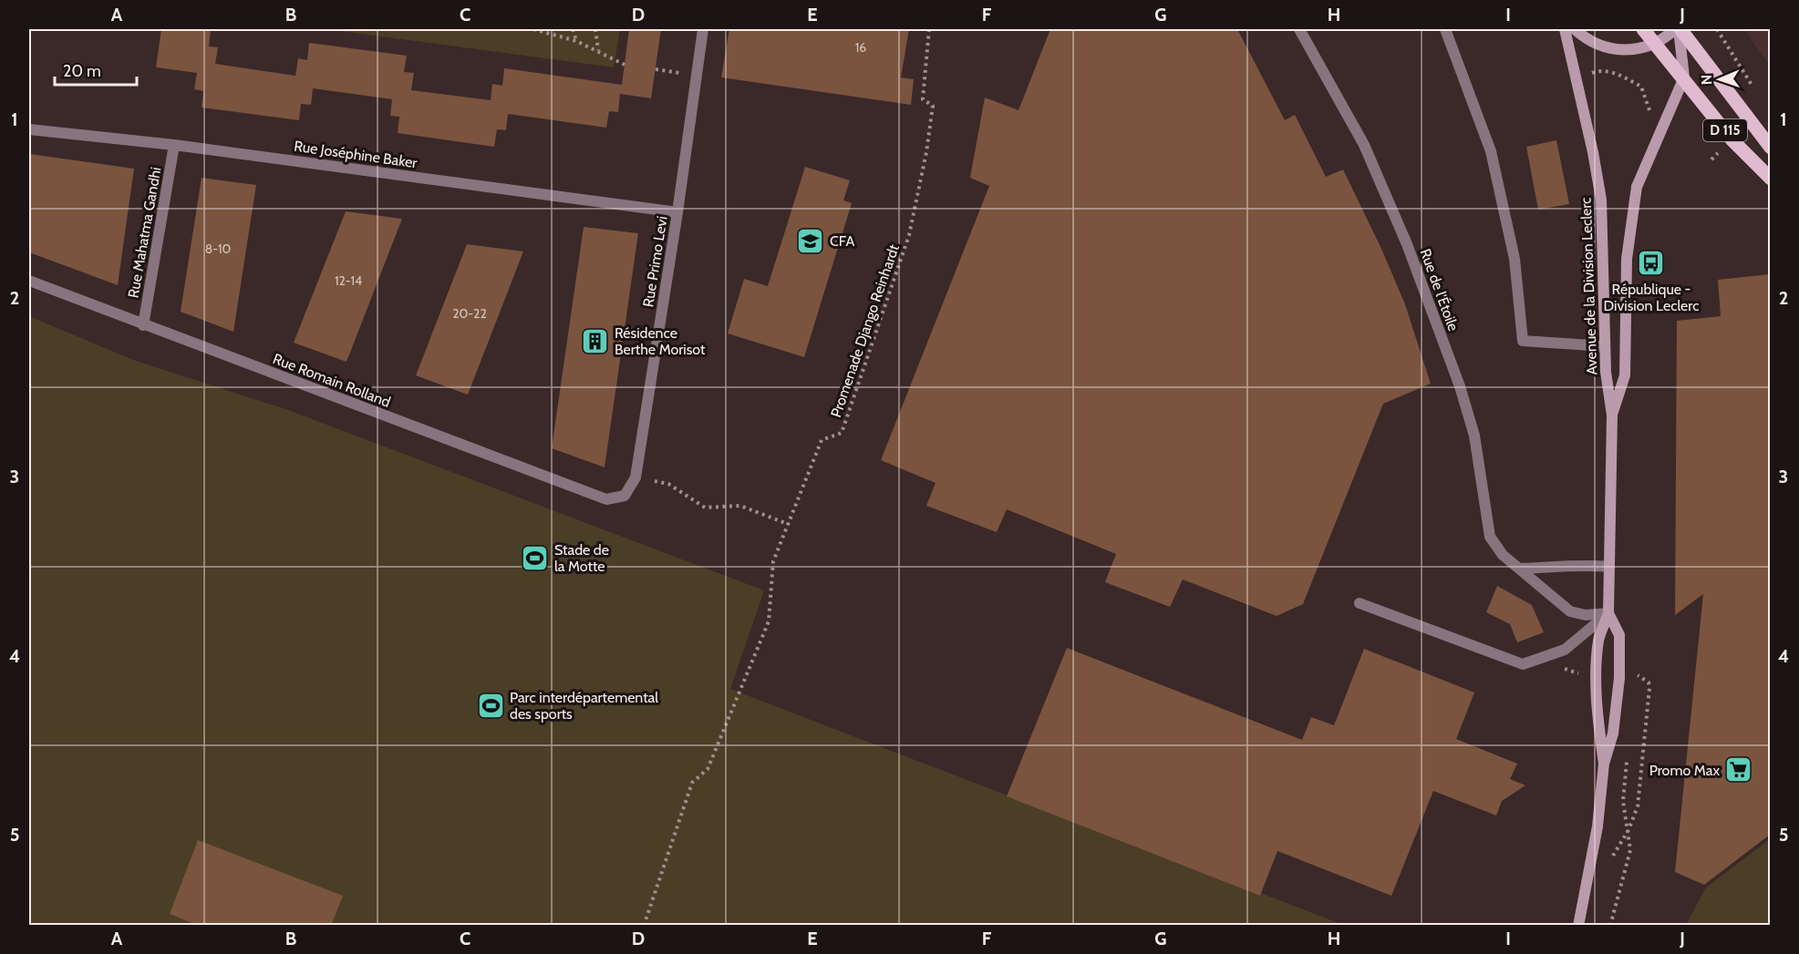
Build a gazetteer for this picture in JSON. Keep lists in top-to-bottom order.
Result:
{
  "streets": {
    "main road": ["D 115", "Avenue de la Division Leclerc"],
    "street": [
      "Rue Joséphine Baker",
      "Rue Mahatma Gandhi",
      "Rue Primo Levi",
      "Rue de l'Étoile",
      "Rue Romain Rolland"
    ],
    "path": ["Promenade Django Reinhardt"]
  },
  "crossings": [
    ["D 115", "Avenue de la Division Leclerc"],
    ["Rue Joséphine Baker", "Rue Mahatma Gandhi"],
    ["Rue Joséphine Baker", "Rue Primo Levi"],
    ["Rue Mahatma Gandhi", "Rue Romain Rolland"],
    ["Rue Primo Levi", "Rue Romain Rolland"],
    ["Avenue de la Division Leclerc", "Rue de l'Étoile"]
  ],
  "places": {
    "school or university": ["CFA"],
    "bus stop": ["République - Division Leclerc"],
    "building": ["Résidence Berthe Morisot"],
    "sports": ["Stade de la Motte", "Parc interdépartemental des sports"],
    "supermarket": ["Promo Max"]
  },
  "house_numbers": [
    "16",
    "8-10",
    "12-14",
    "20-22"
  ],
  "scale_bar": "20 m",
  "north": "left",
  "grid": {
    "columns": [
      "A",
      "B",
      "C",
      "D",
      "E",
      "F",
      "G",
      "H",
      "I",
      "J"
    ],
    "rows": [
      "1",
      "2",
      "3",
      "4",
      "5"
    ]
  }
}
